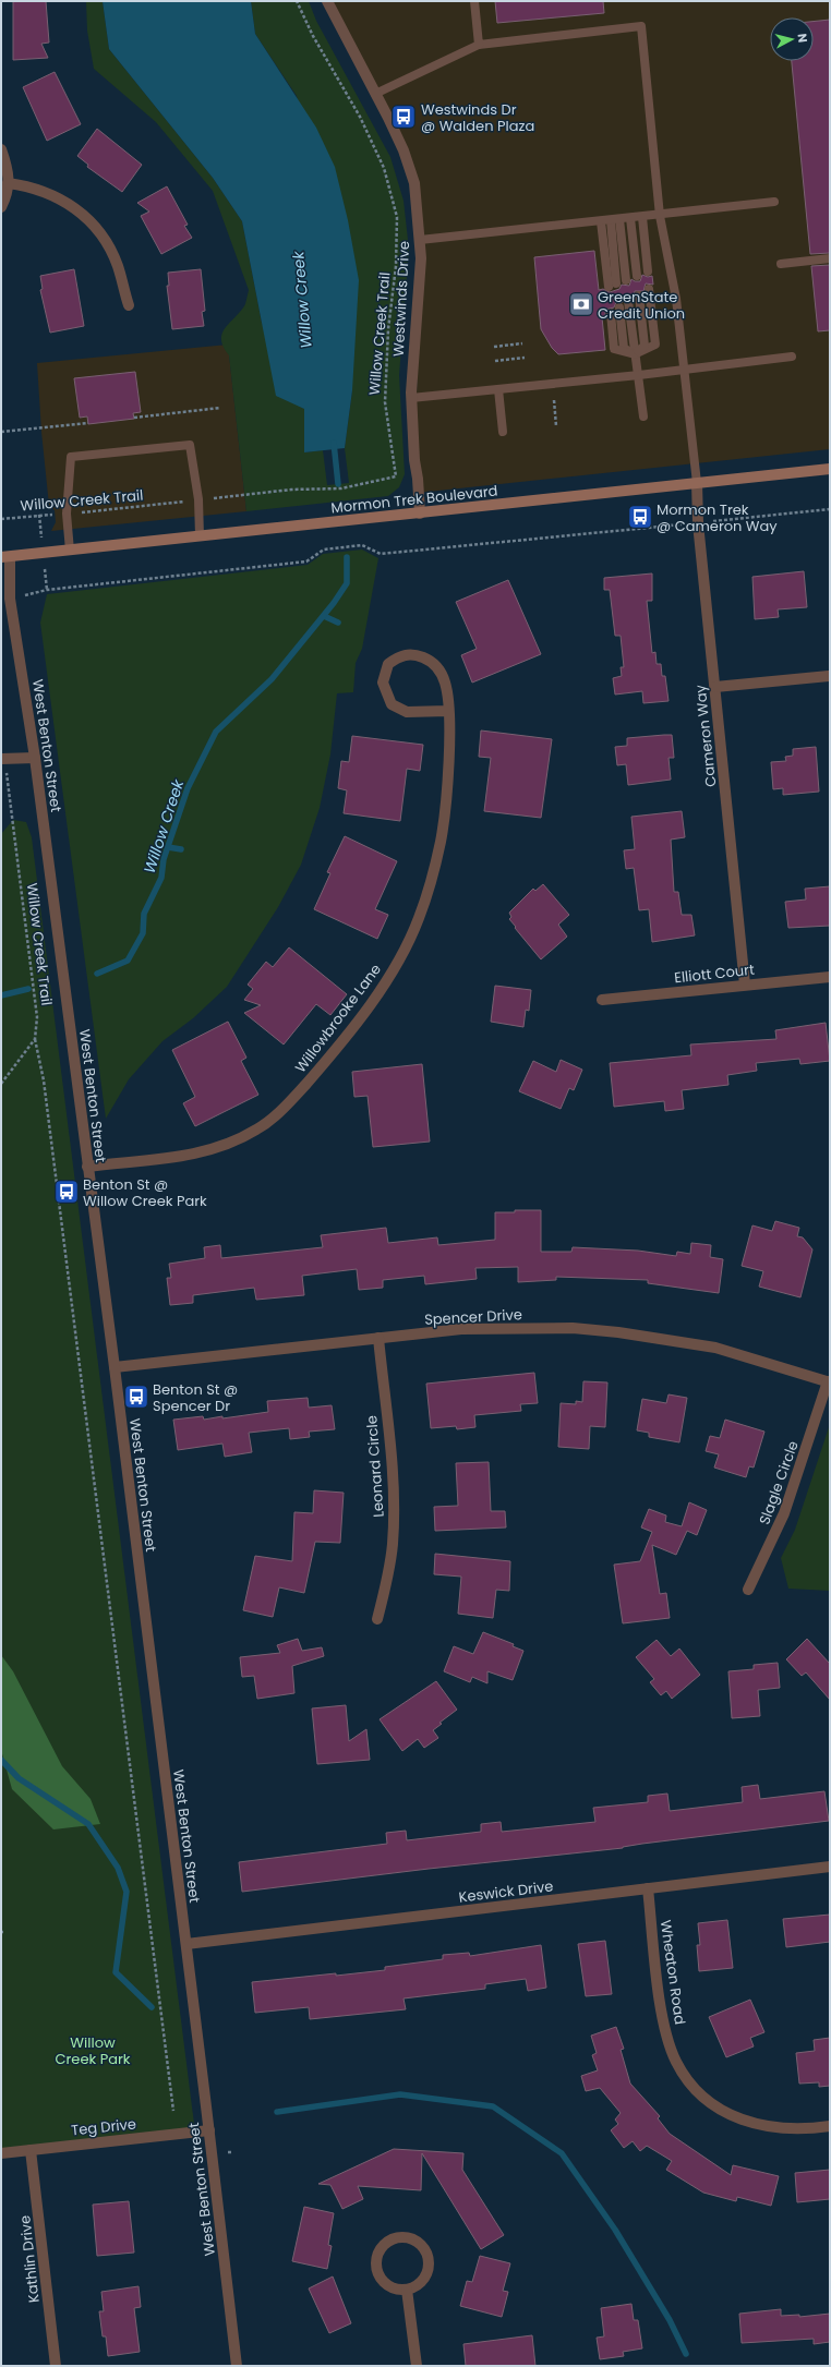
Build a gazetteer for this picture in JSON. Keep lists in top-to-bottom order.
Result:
{
  "streets": {
    "main road": ["Mormon Trek Boulevard"],
    "street": [
      "Westwinds Drive",
      "Cameron Way",
      "West Benton Street",
      "Elliott Court",
      "Willowbrooke Lane",
      "Spencer Drive",
      "Leonard Circle",
      "Slagle Circle",
      "Keswick Drive",
      "Wheaton Road",
      "Teg Drive",
      "Kathlin Drive"
    ],
    "path": ["Willow Creek Trail"]
  },
  "crossings": [
    ["Westwinds Drive", "Mormon Trek Boulevard"],
    ["Mormon Trek Boulevard", "Cameron Way"],
    ["Mormon Trek Boulevard", "West Benton Street"],
    ["Cameron Way", "Elliott Court"],
    ["West Benton Street", "Willowbrooke Lane"],
    ["West Benton Street", "Spencer Drive"],
    ["West Benton Street", "Keswick Drive"],
    ["West Benton Street", "Teg Drive"],
    ["Spencer Drive", "Leonard Circle"],
    ["Spencer Drive", "Slagle Circle"],
    ["Keswick Drive", "Wheaton Road"],
    ["Teg Drive", "Kathlin Drive"]
  ],
  "water": ["Willow Creek"],
  "parks": ["Willow Creek Park"],
  "places": {
    "bus stop": [
      "Westwinds Dr @ Walden Plaza",
      "Mormon Trek @ Cameron Way",
      "Benton St @ Willow Creek Park",
      "Benton St @ Spencer Dr"
    ],
    "bank": ["GreenState Credit Union"]
  },
  "north": "right"
}
